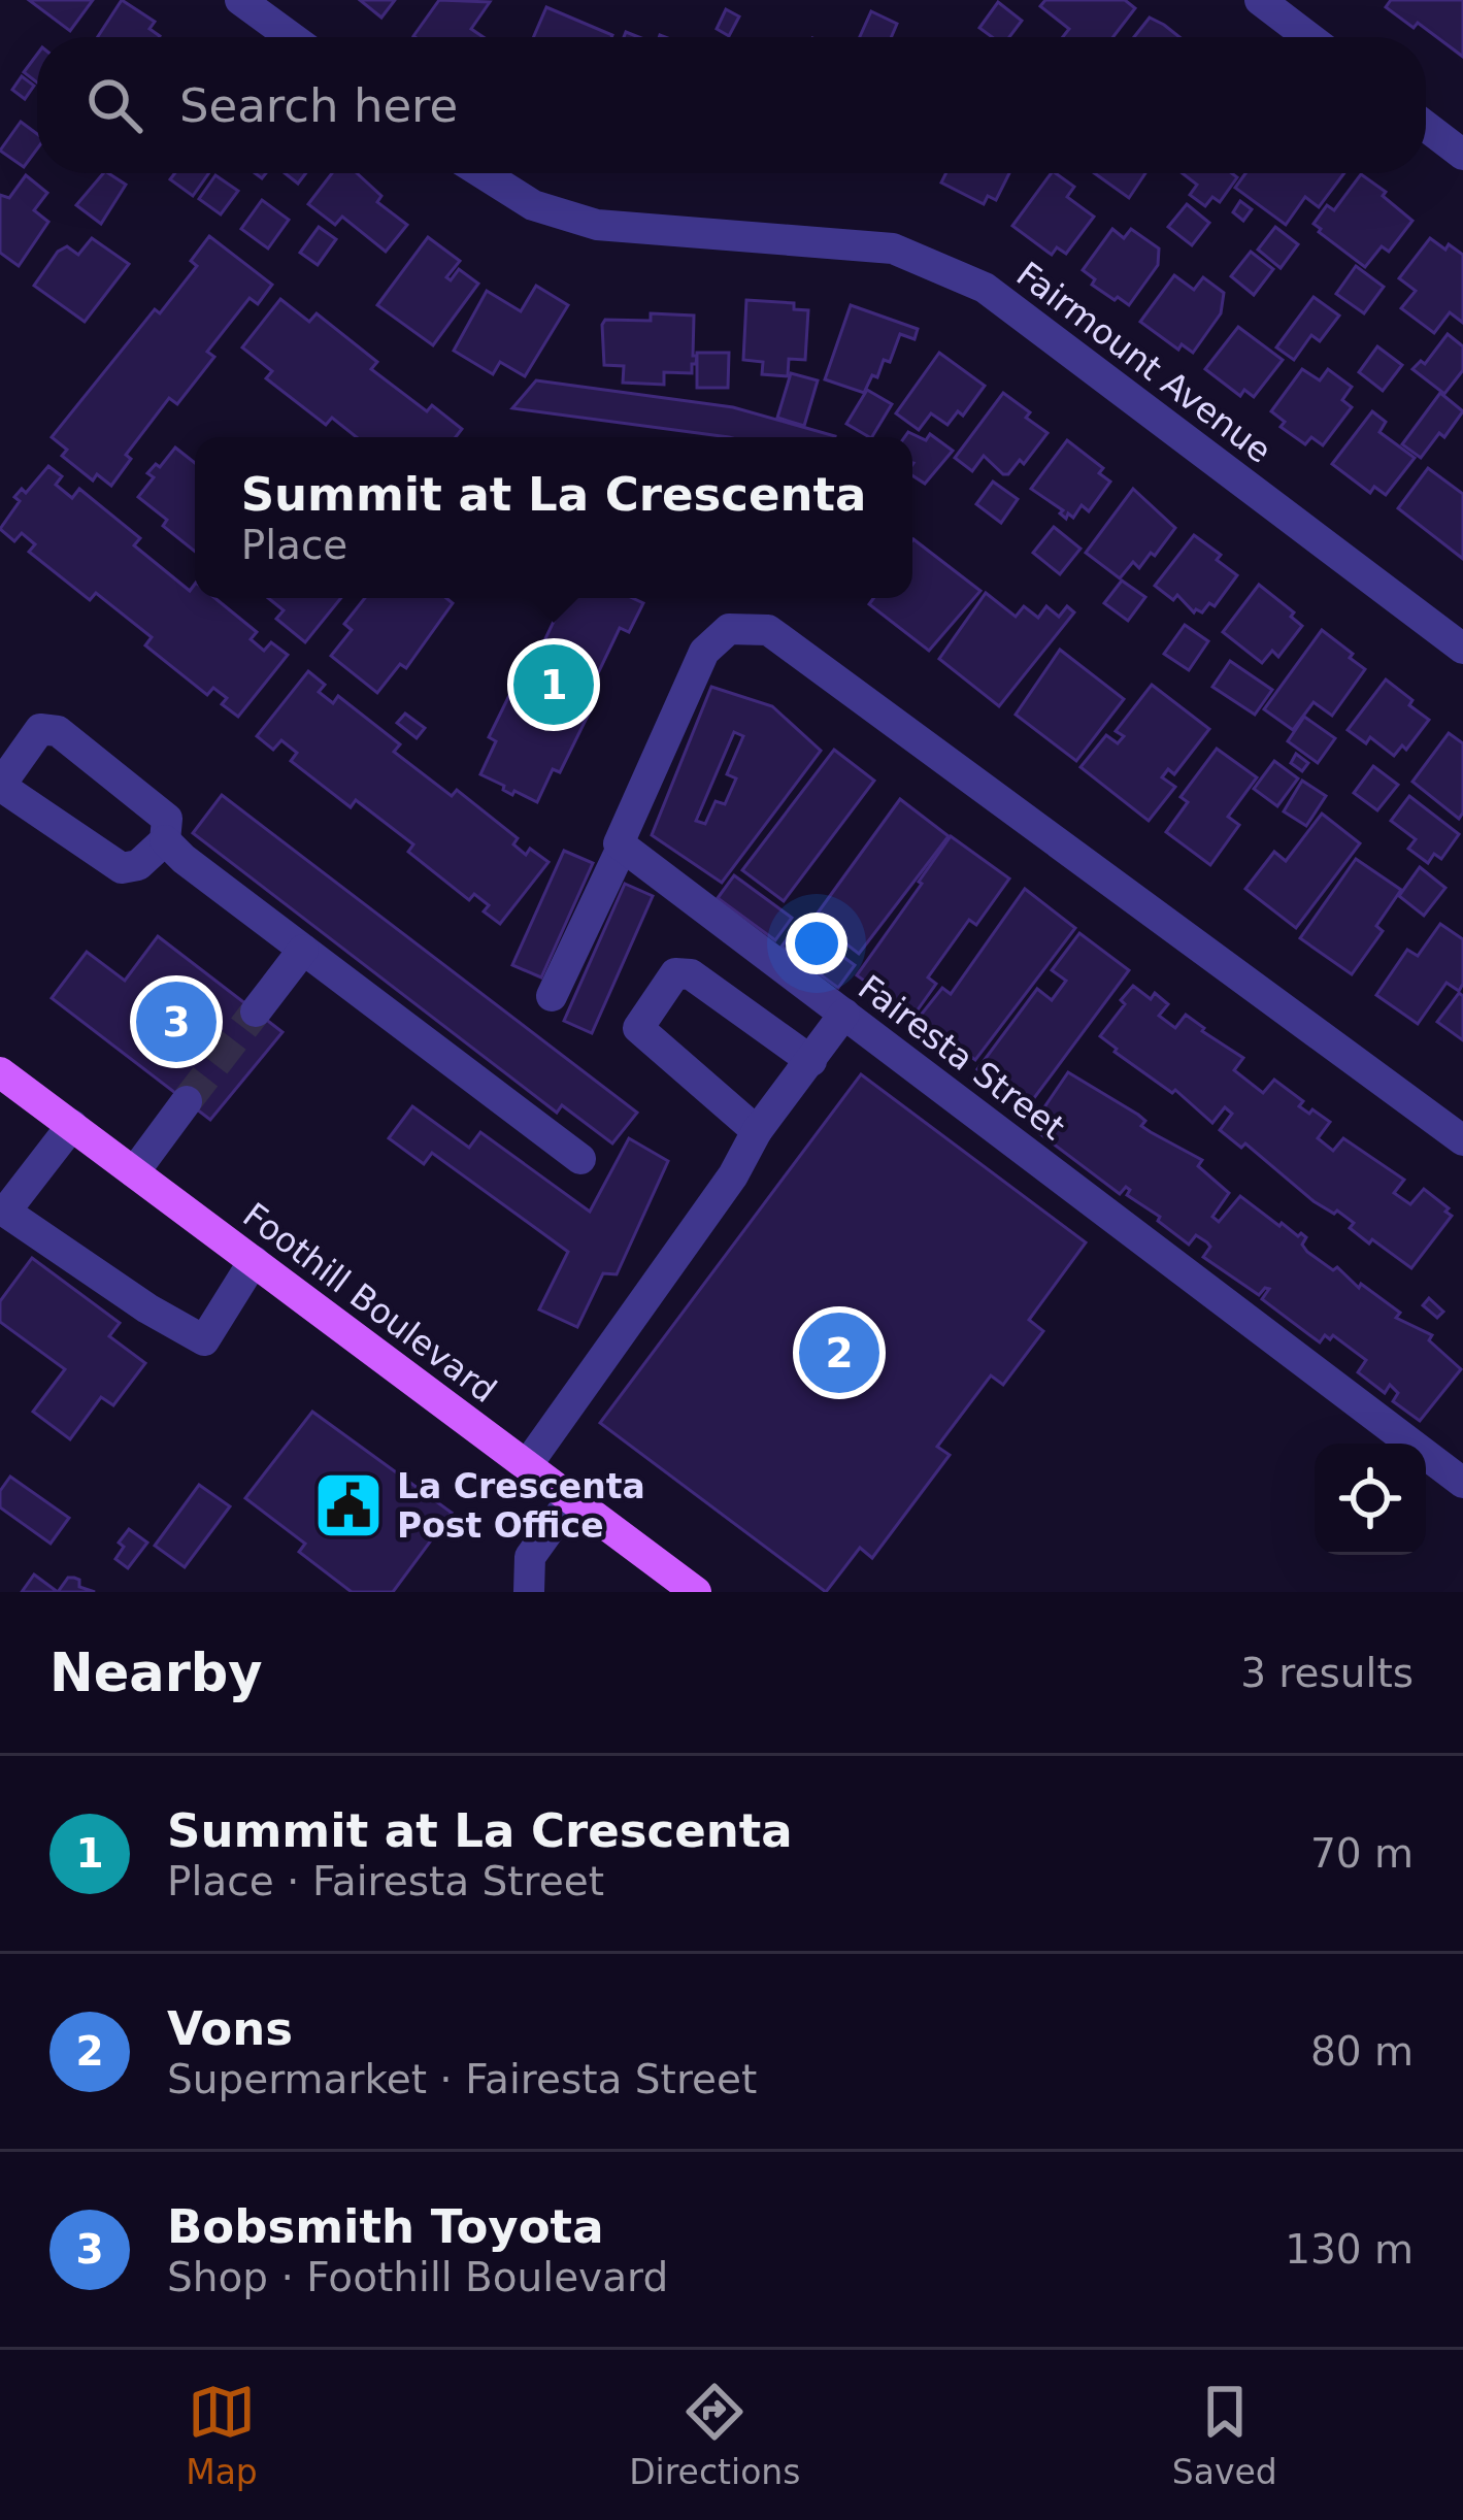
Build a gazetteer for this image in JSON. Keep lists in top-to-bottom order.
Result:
{
  "streets": {
    "main road": ["Foothill Boulevard"],
    "street": ["Fairmount Avenue", "Fairesta Street"]
  },
  "places": {
    "public building": ["La Crescenta Post Office"]
  },
  "page": {
    "search": "Search here",
    "popup": ["Summit at La Crescenta", "Place"],
    "pins": ["1", "3", "2"],
    "heading": ["Nearby", "3 results"],
    "list": [
      {
        "mark": "1",
        "name": "Summit at La Crescenta",
        "note": "Place · Fairesta Street",
        "value": "70 m"
      },
      {
        "mark": "2",
        "name": "Vons",
        "note": "Supermarket · Fairesta Street",
        "value": "80 m"
      },
      {
        "mark": "3",
        "name": "Bobsmith Toyota",
        "note": "Shop · Foothill Boulevard",
        "value": "130 m"
      }
    ],
    "nav": ["Map", "Directions", "Saved"]
  }
}
